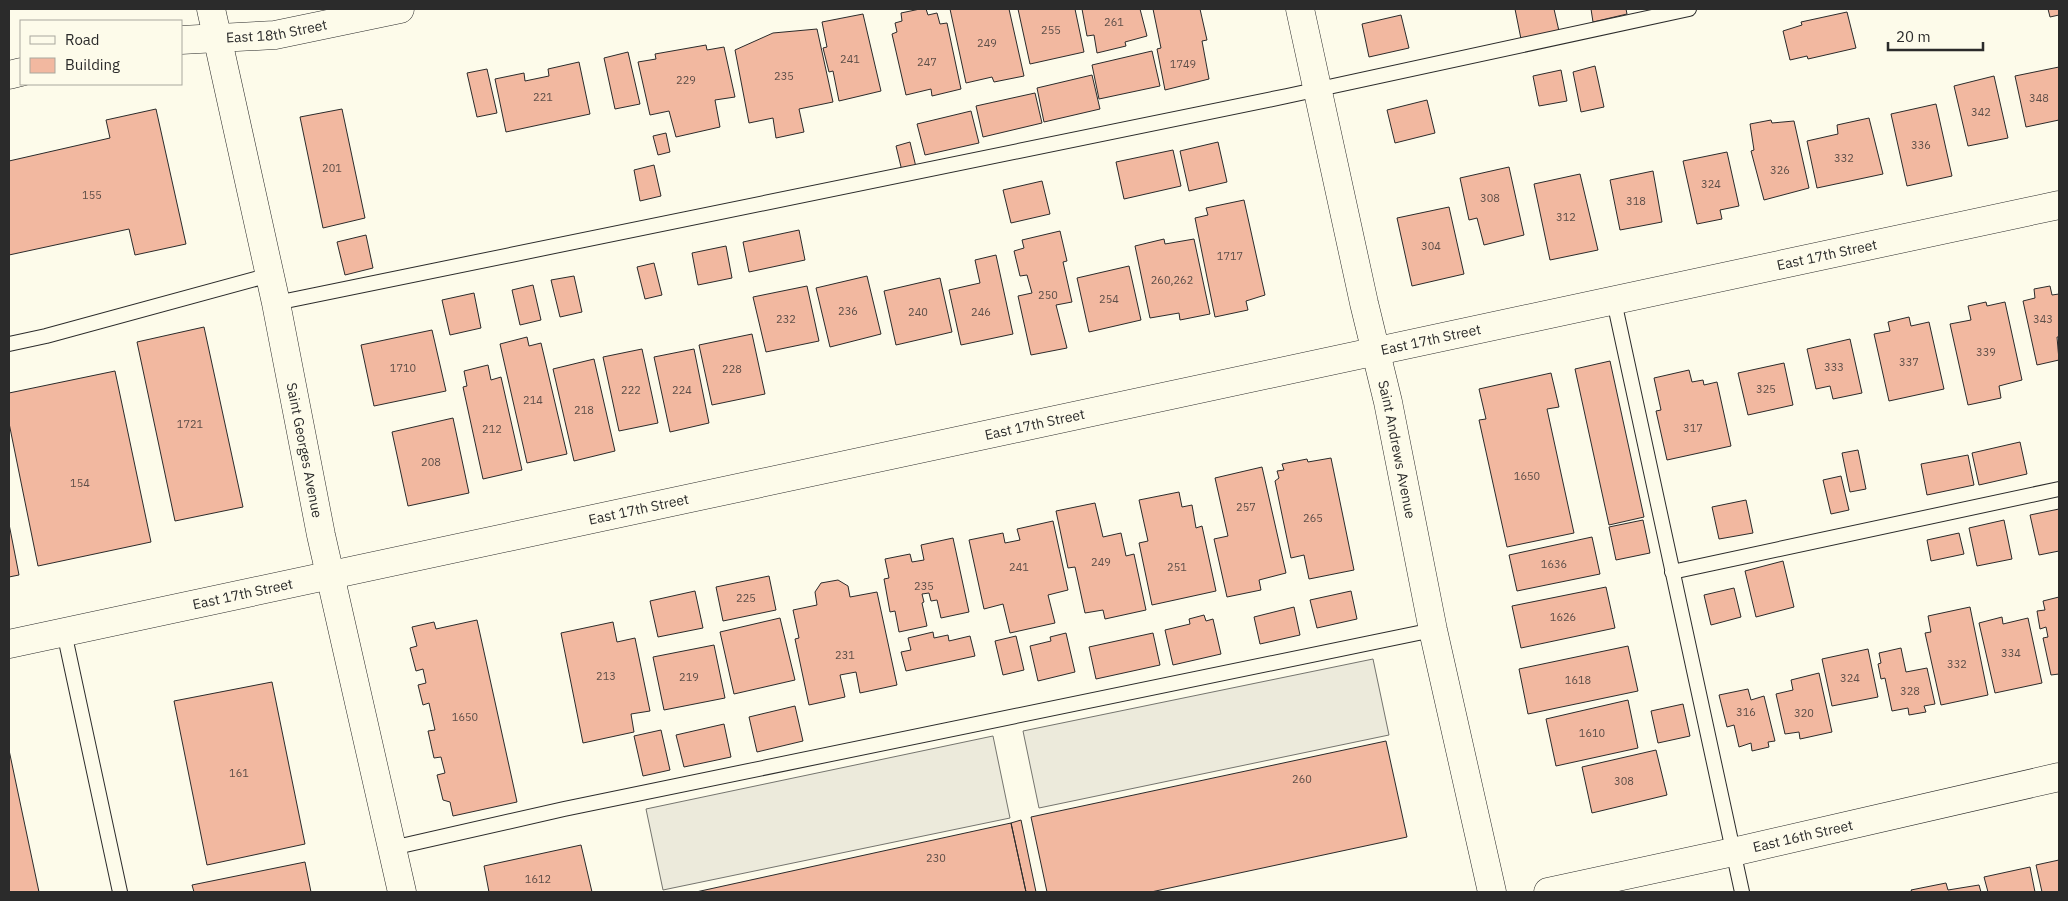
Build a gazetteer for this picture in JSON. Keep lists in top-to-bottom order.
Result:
{
  "streets": {
    "street": [
      "East 18th Street",
      "East 17th Street",
      "Saint Andrews Avenue",
      "Saint Georges Avenue",
      "East 16th Street"
    ]
  },
  "crossings": [
    ["East 18th Street", "Saint Georges Avenue"],
    ["East 17th Street", "Saint Andrews Avenue"],
    ["East 17th Street", "Saint Georges Avenue"]
  ],
  "house_numbers": [
    "261",
    "255",
    "249",
    "241",
    "247",
    "1749",
    "235",
    "229",
    "221",
    "348",
    "342",
    "336",
    "332",
    "201",
    "326",
    "324",
    "155",
    "308",
    "318",
    "312",
    "304",
    "1717",
    "260,262",
    "250",
    "254",
    "236",
    "240",
    "246",
    "232",
    "343",
    "339",
    "337",
    "333",
    "1710",
    "228",
    "325",
    "222",
    "224",
    "214",
    "218",
    "1721",
    "317",
    "212",
    "208",
    "1650",
    "154",
    "257",
    "265",
    "249",
    "1636",
    "241",
    "251",
    "235",
    "225",
    "1626",
    "334",
    "231",
    "332",
    "213",
    "219",
    "324",
    "1618",
    "328",
    "316",
    "320",
    "1650",
    "1610",
    "161",
    "260",
    "308",
    "230",
    "1612"
  ],
  "legend": ["Road", "Building"],
  "scale_bar": "20 m"
}
